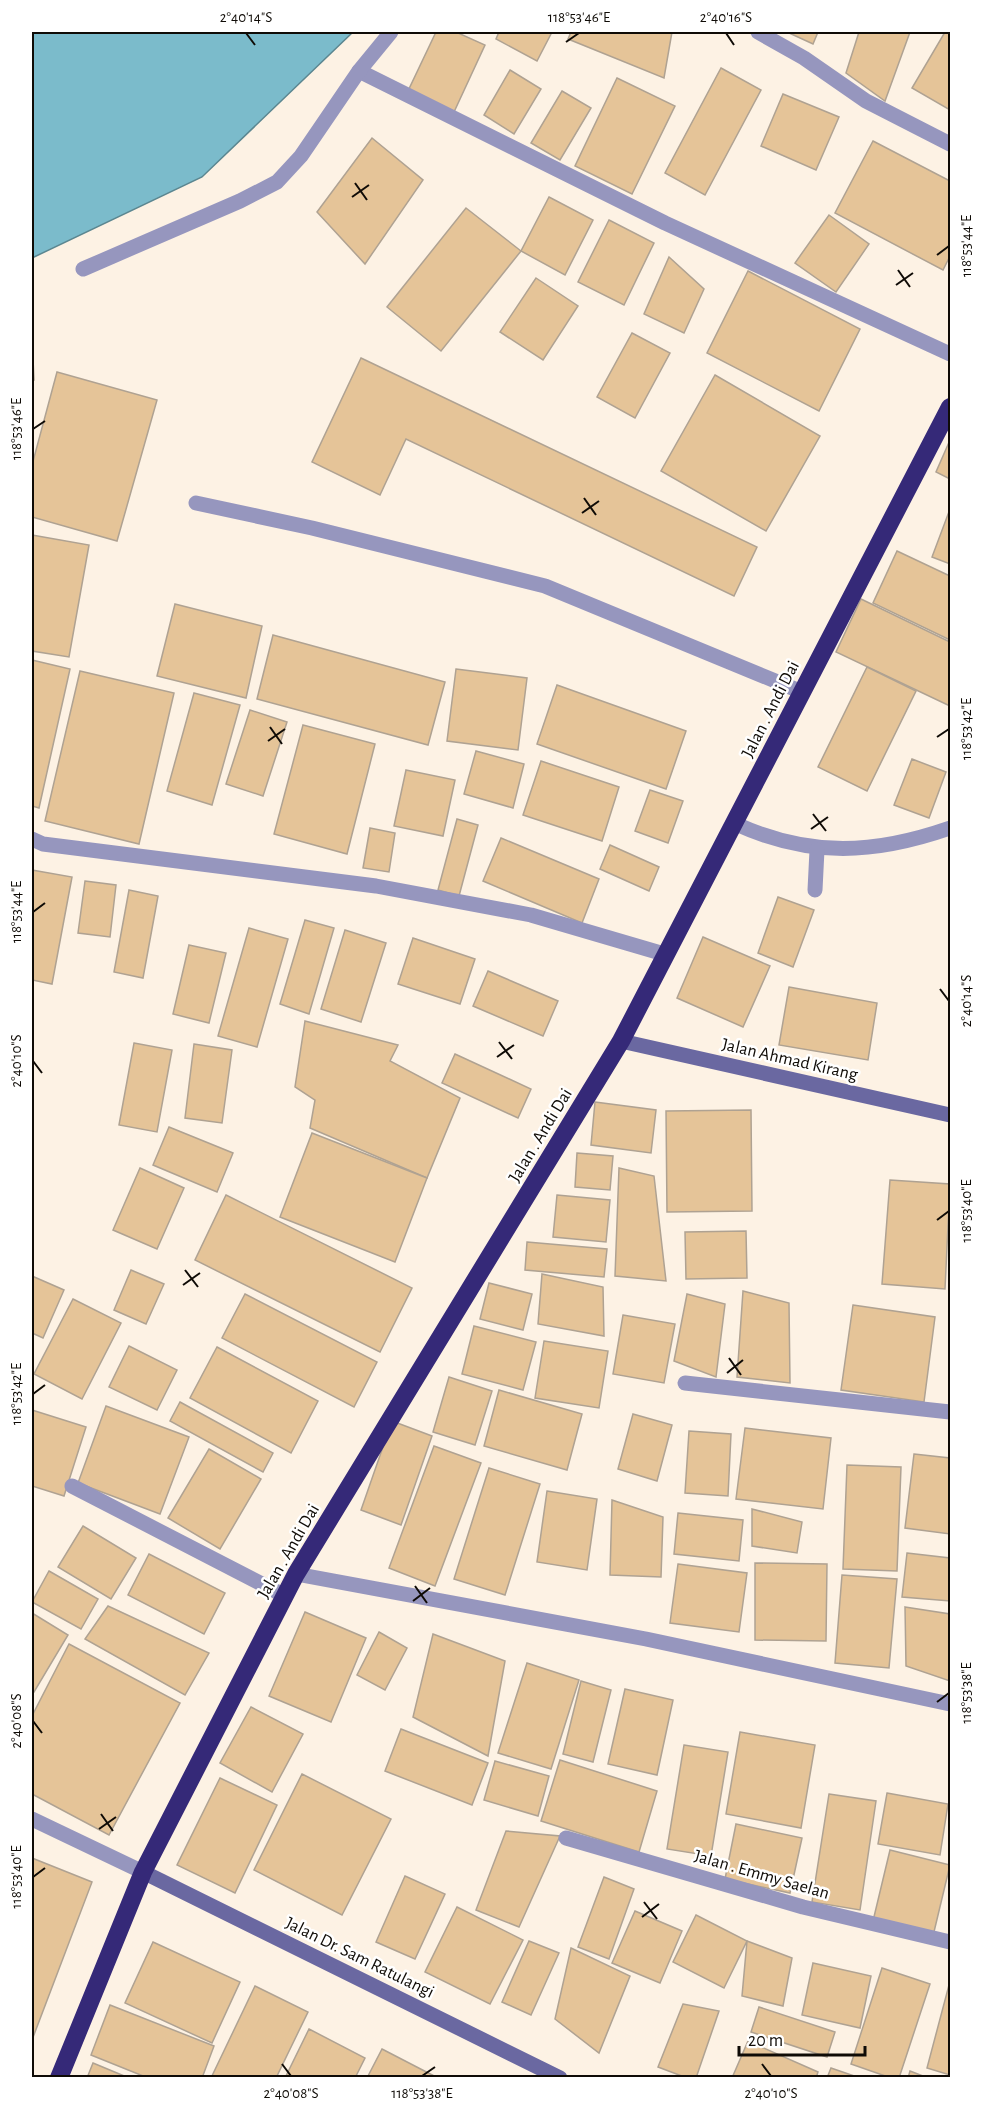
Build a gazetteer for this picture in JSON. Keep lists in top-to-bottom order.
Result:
{
  "streets": {
    "highway": ["Jalan . Andi Dai"],
    "main road": ["Jalan Ahmad Kirang", "Jalan Dr. Sam Ratulangi"],
    "street": ["Jalan . Emmy Saelan"]
  },
  "crossings": [
    ["Jalan . Andi Dai", "Jalan Ahmad Kirang"],
    ["Jalan . Andi Dai", "Jalan Dr. Sam Ratulangi"]
  ],
  "scale_bar": "20 m",
  "coordinates": [
    "2°40'14\"S",
    "118°53'46\"E",
    "2°40'16\"S",
    "118°53'44\"E",
    "118°53'42\"E",
    "2°40'10\"S",
    "118°53'40\"E",
    "118°53'38\"E",
    "2°40'08\"S"
  ]
}
